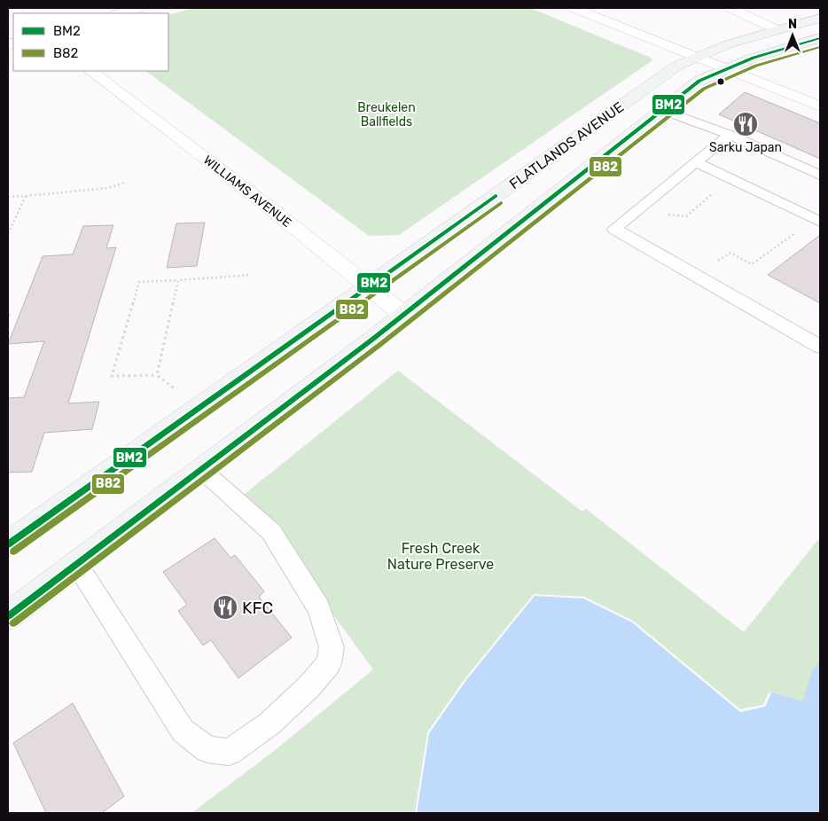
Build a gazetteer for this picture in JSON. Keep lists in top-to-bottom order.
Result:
{
  "streets": {
    "main road": ["FLATLANDS AVENUE"],
    "street": ["WILLIAMS AVENUE"]
  },
  "crossings": [
    ["FLATLANDS AVENUE", "WILLIAMS AVENUE"]
  ],
  "parks": ["Breukelen Ballfields", "Fresh Creek Nature Preserve"],
  "places": {
    "restaurant": ["Sarku Japan", "KFC"]
  },
  "lines": ["transit line BM2", "transit line B82"],
  "legend": ["BM2", "B82"],
  "north": "top"
}
